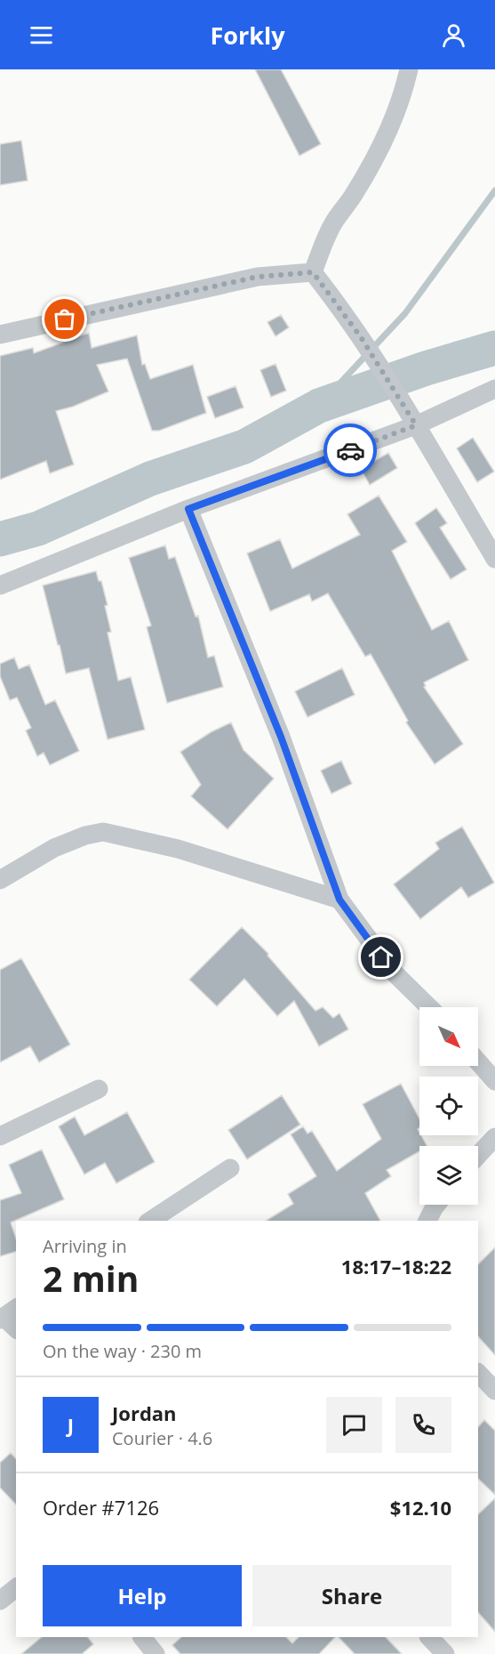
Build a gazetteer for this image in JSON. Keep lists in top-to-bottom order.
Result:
{
  "north": "bottom right",
  "page": {
    "header": "Forkly",
    "heading": ["2 min", "Arriving in", "18:17–18:22"],
    "panel": [
      "Jordan",
      "Courier · 4.6",
      "Order #7126",
      "$12.10"
    ],
    "bar": "On the way · 230 m",
    "round": "J",
    "buttons": ["Help", "Share"]
  }
}
